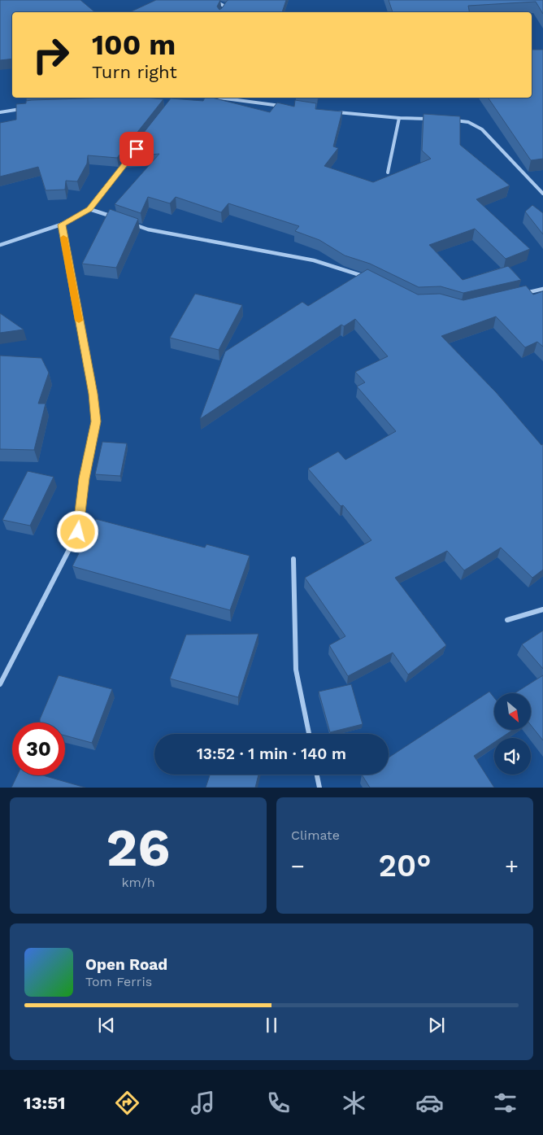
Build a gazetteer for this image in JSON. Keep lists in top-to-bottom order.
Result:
{
  "north": "bottom right",
  "page": {
    "turn": ["100 m", "Turn right"],
    "limit": "30",
    "trip": "13:52 · 1 min · 140 m",
    "tile": [
      ["26", "km/h"],
      "Climate"
    ],
    "heat": ["−", "20°", "+"],
    "song": ["Open Road", "Tom Ferris"],
    "tabs": "13:51"
  }
}
